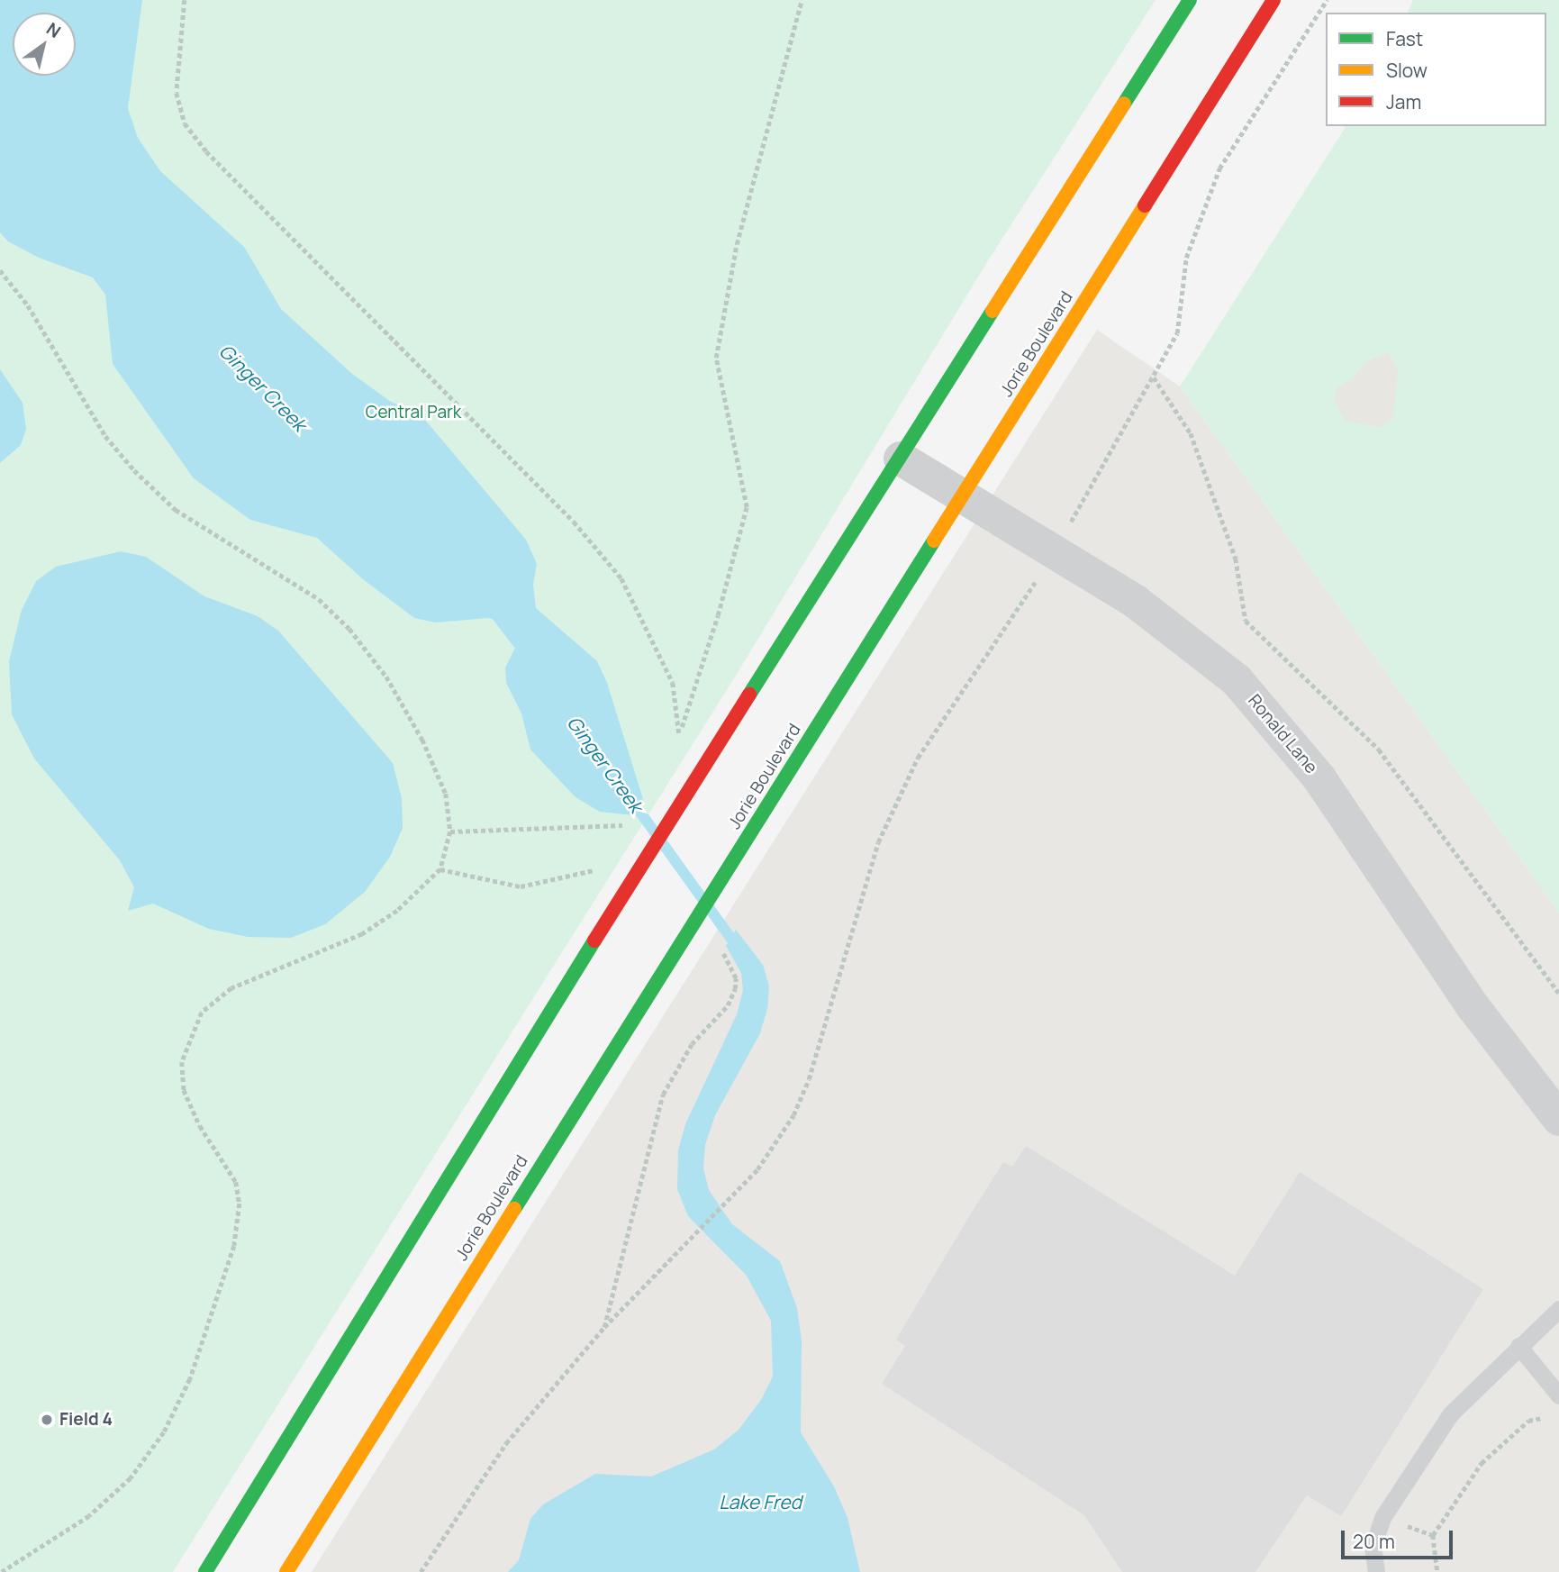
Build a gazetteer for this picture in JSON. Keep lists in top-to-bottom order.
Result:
{
  "streets": {
    "main road": ["Jorie Boulevard"],
    "street": ["Ronald Lane"]
  },
  "crossings": [
    ["Jorie Boulevard", "Ronald Lane"]
  ],
  "water": ["Ginger Creek", "Lake Fred"],
  "parks": ["Central Park"],
  "places": ["Field 4"],
  "legend": ["Fast", "Slow", "Jam"],
  "scale_bar": "20 m",
  "north": "top right"
}
